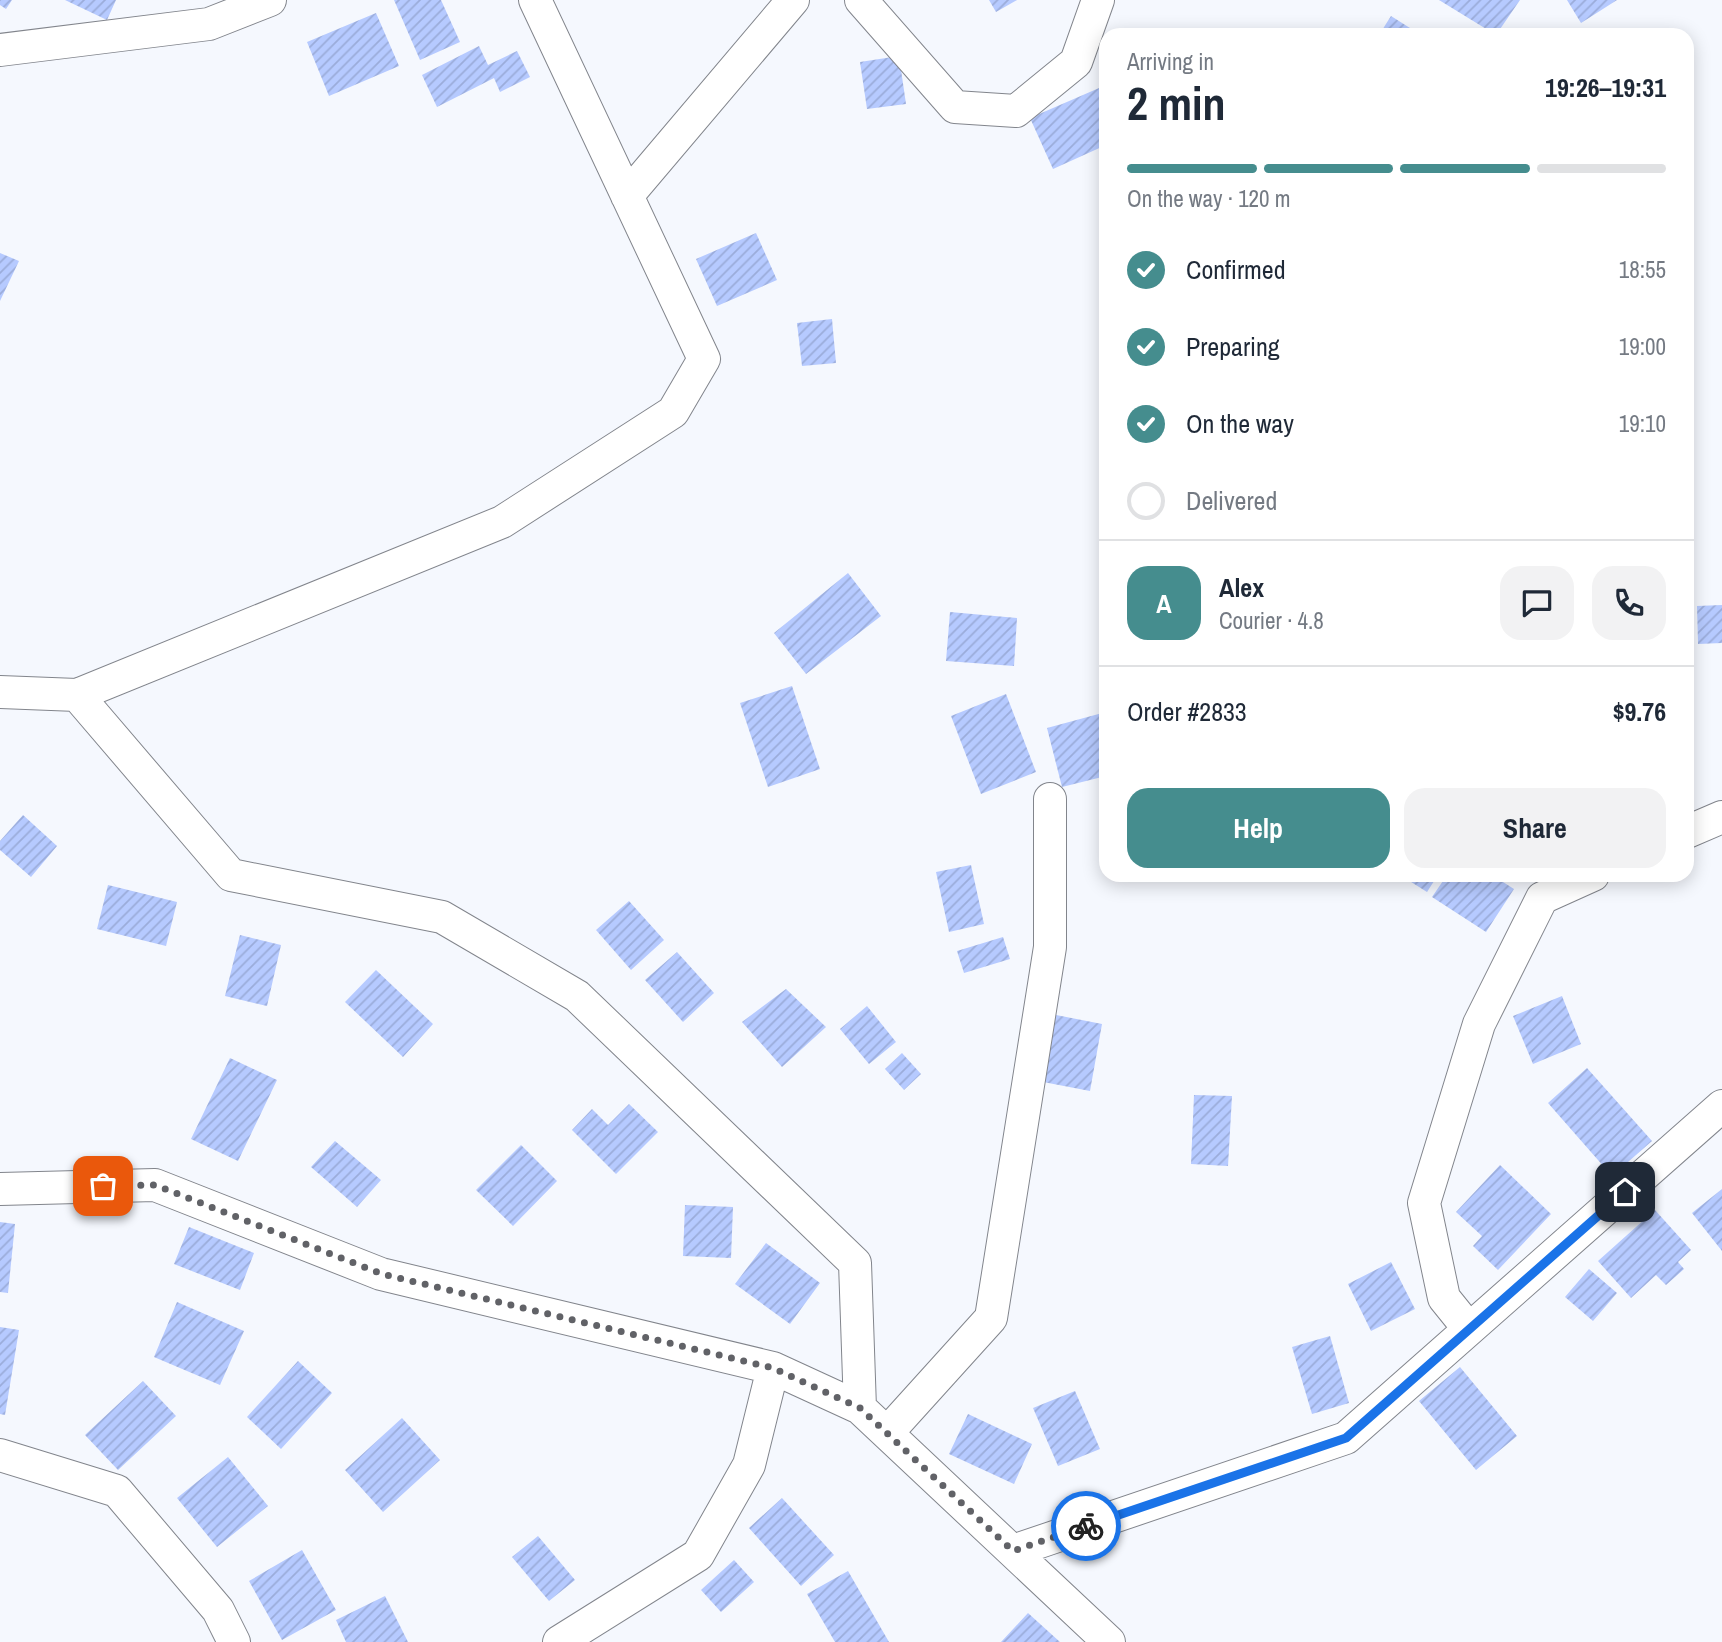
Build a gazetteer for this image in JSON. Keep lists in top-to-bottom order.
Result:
{
  "page": {
    "heading": ["2 min", "Arriving in", "19:26–19:31"],
    "panel": [
      "Alex",
      "Courier · 4.8",
      "Order #2833",
      "$9.76"
    ],
    "bar": "On the way · 120 m",
    "list": [
      ["Confirmed", "18:55"],
      ["Preparing", "19:00"],
      ["On the way", "19:10"],
      "Delivered"
    ],
    "round": "A",
    "buttons": ["Help", "Share"]
  }
}
